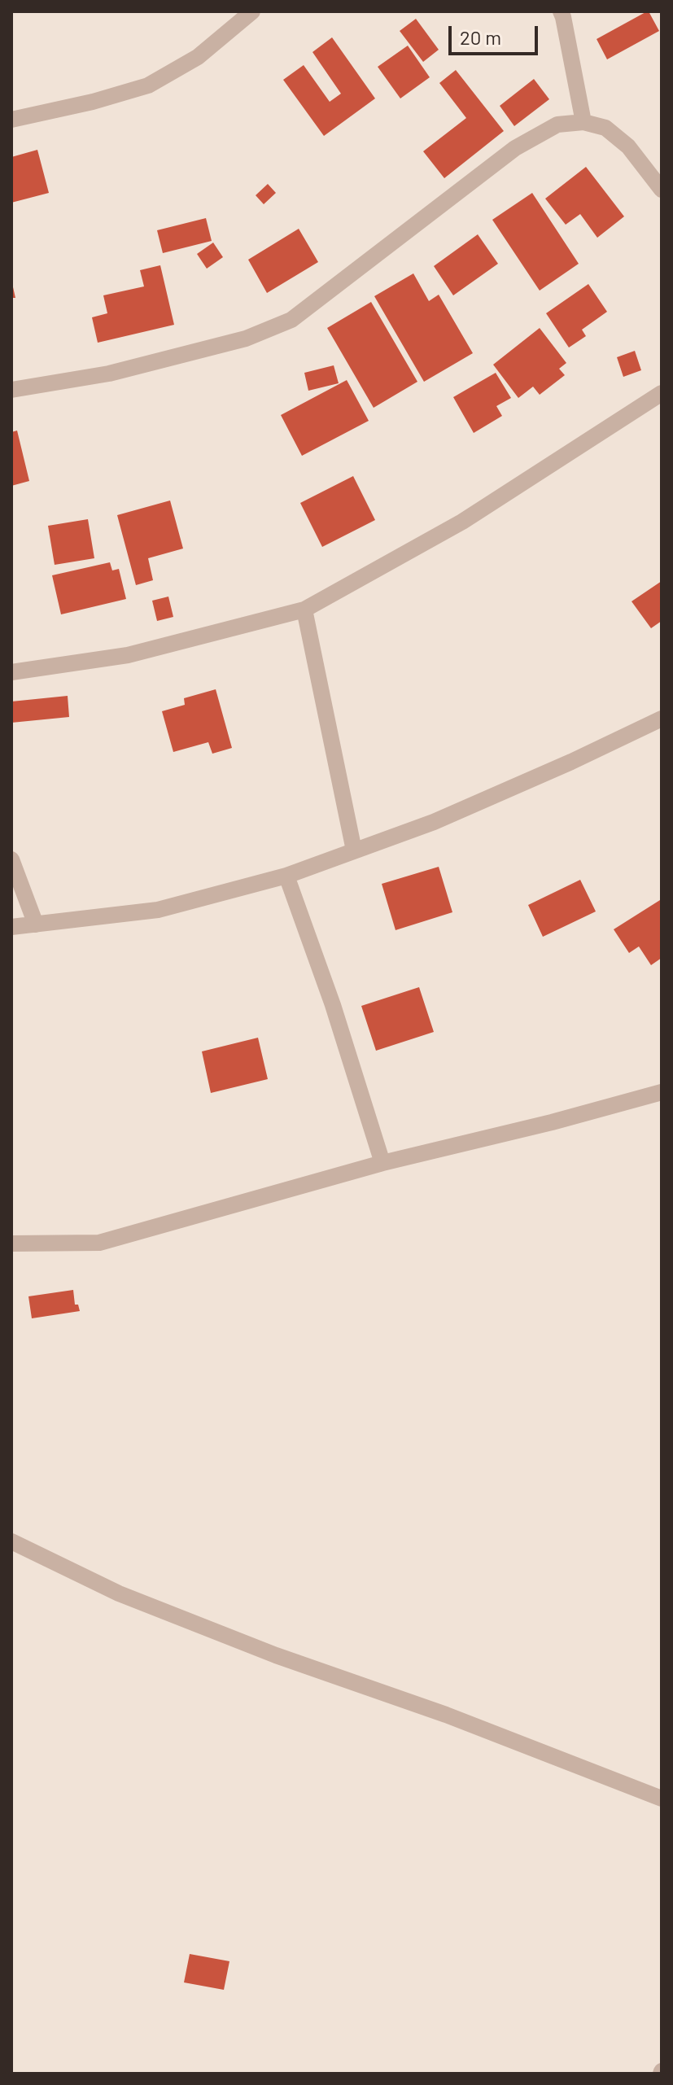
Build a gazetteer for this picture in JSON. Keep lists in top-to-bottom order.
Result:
{
  "scale_bar": "20 m"
}
